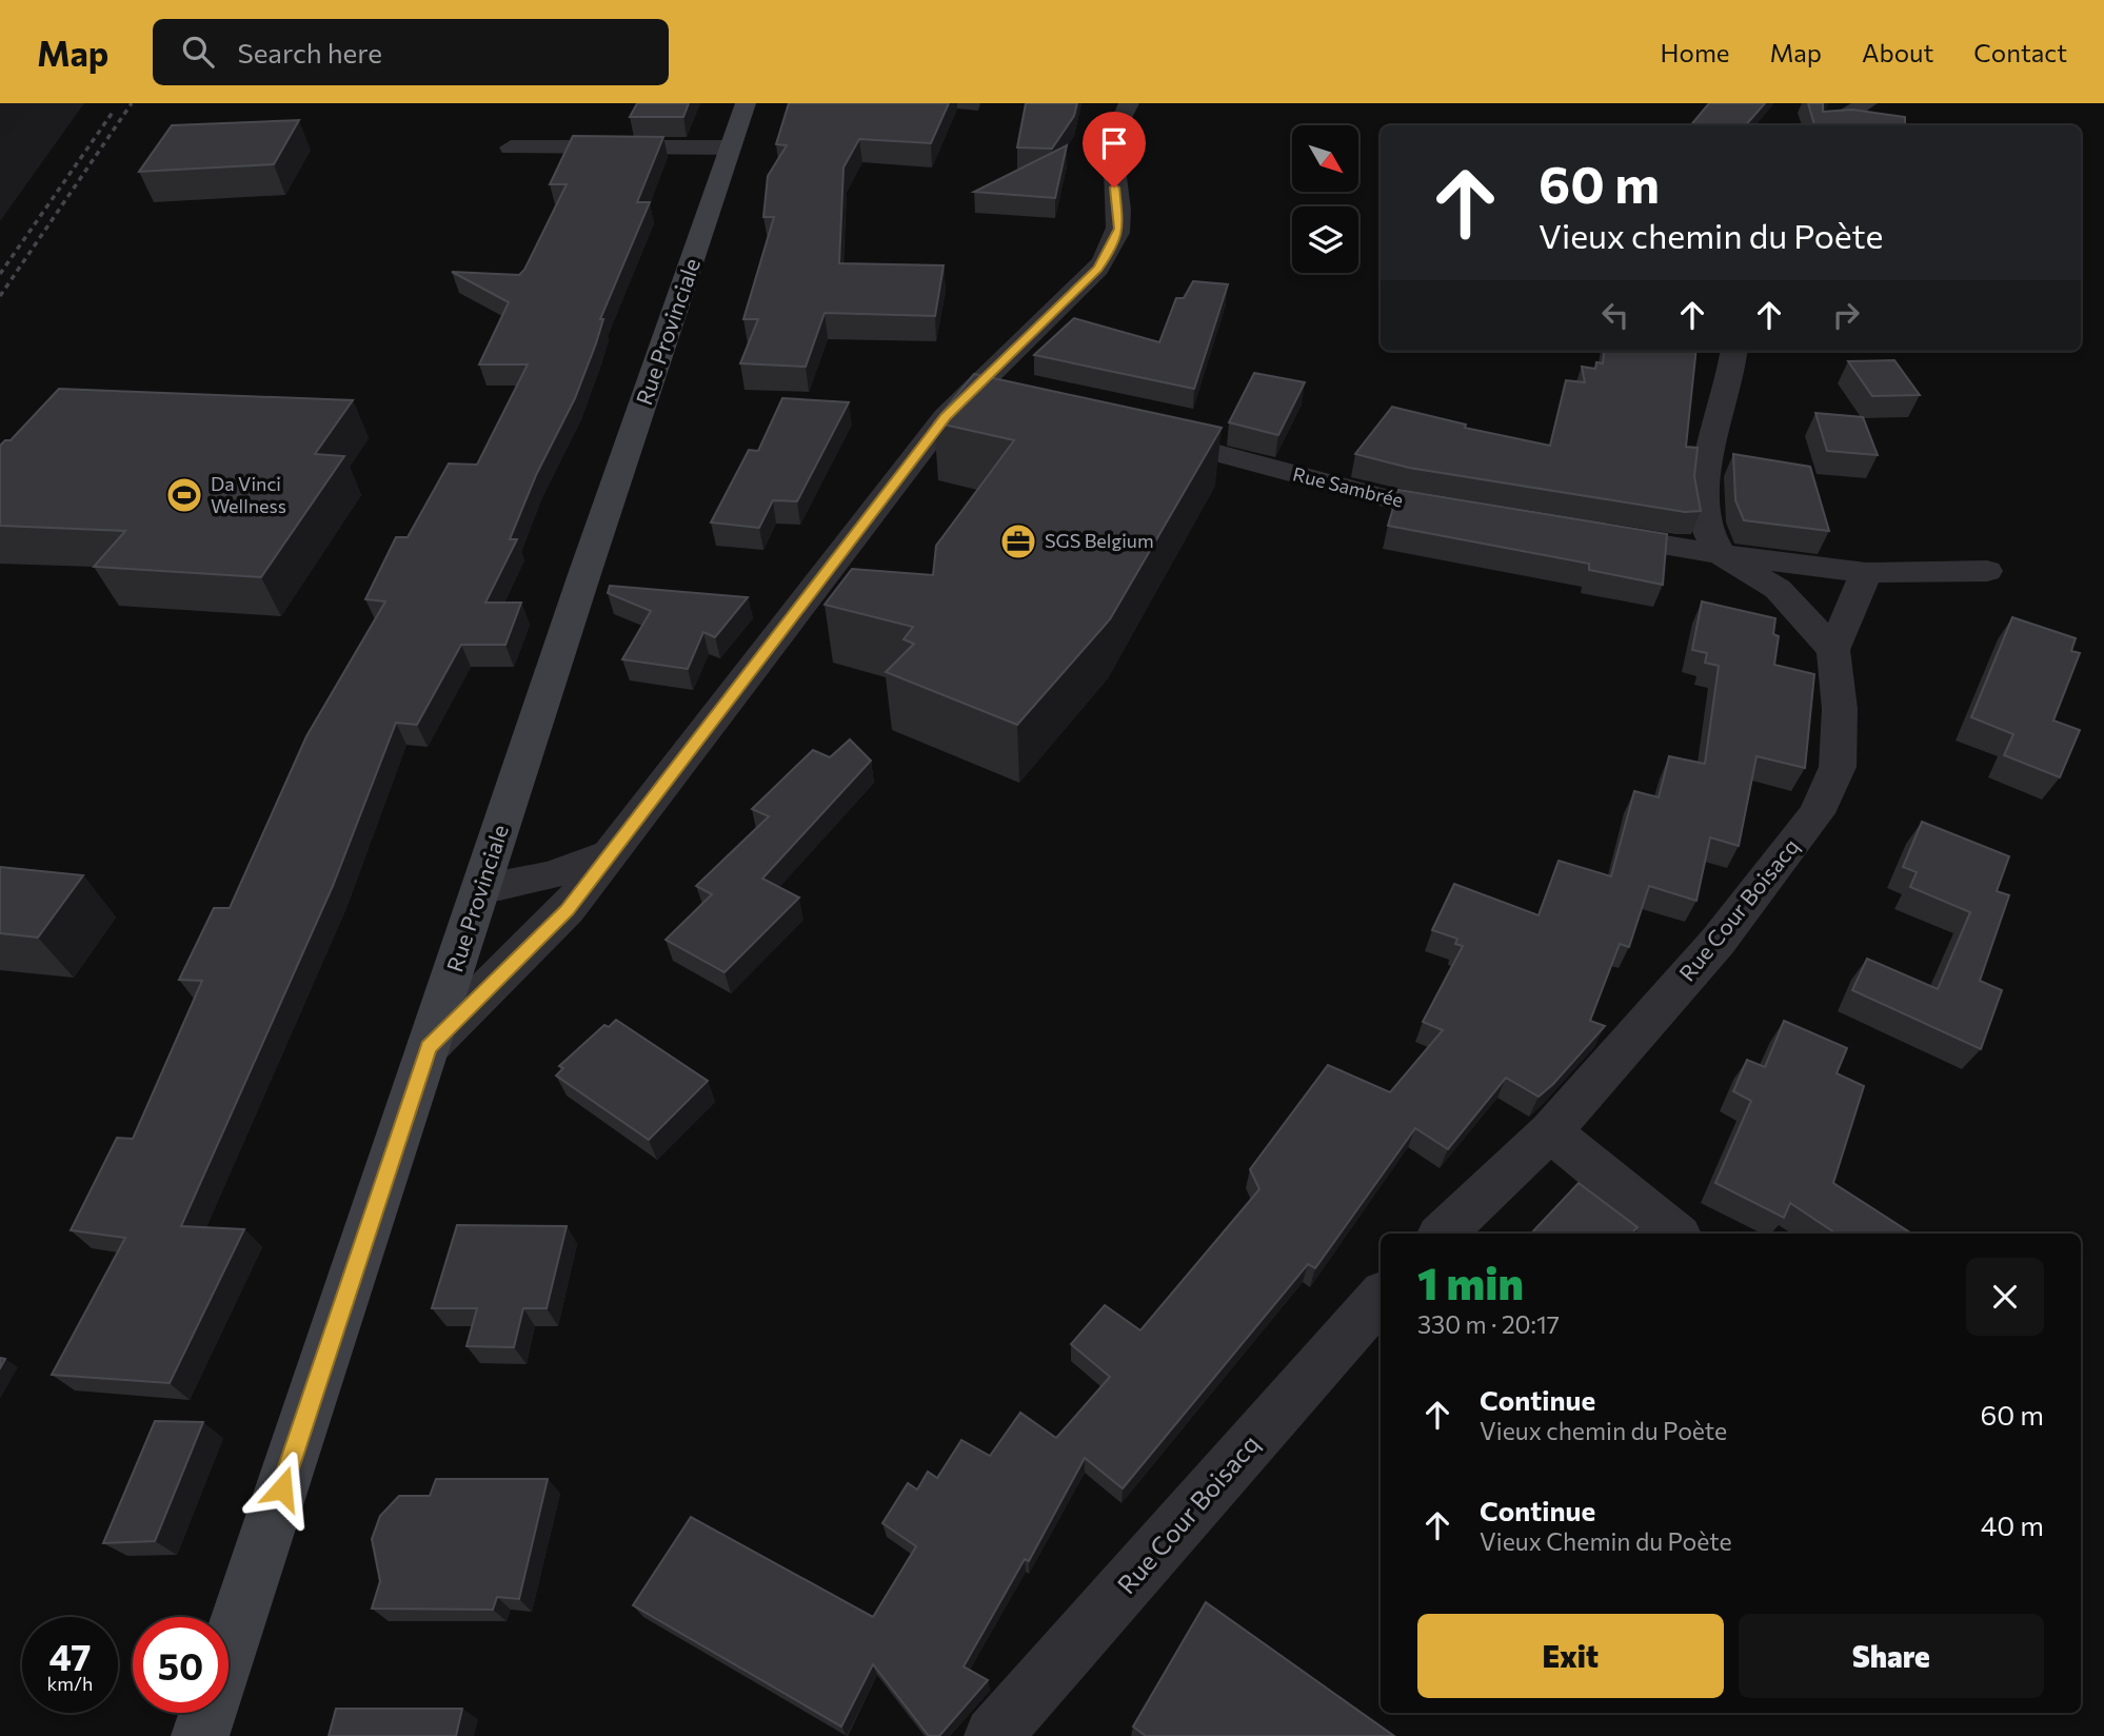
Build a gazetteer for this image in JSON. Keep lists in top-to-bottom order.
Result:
{
  "streets": {
    "main road": ["Rue Provinciale"],
    "street": ["Rue Sambrée", "Rue Cour Boisacq"]
  },
  "places": {
    "sports": ["Da Vinci Wellness"],
    "office": ["SGS Belgium"]
  },
  "north": "bottom right",
  "page": {
    "header": "Map",
    "search": "Search here",
    "nav": [
      "Home",
      "Map",
      "About",
      "Contact"
    ],
    "turn": ["60 m", "Vieux chemin du Poète"],
    "heading": ["1 min", "330 m · 20:17"],
    "list": [
      {
        "name": "Continue",
        "note": "Vieux chemin du Poète",
        "value": "60 m"
      },
      {
        "name": "Continue",
        "note": "Vieux Chemin du Poète",
        "value": "40 m"
      }
    ],
    "buttons": ["Exit", "Share"],
    "speed": "47 km/h",
    "limit": "50"
  }
}
